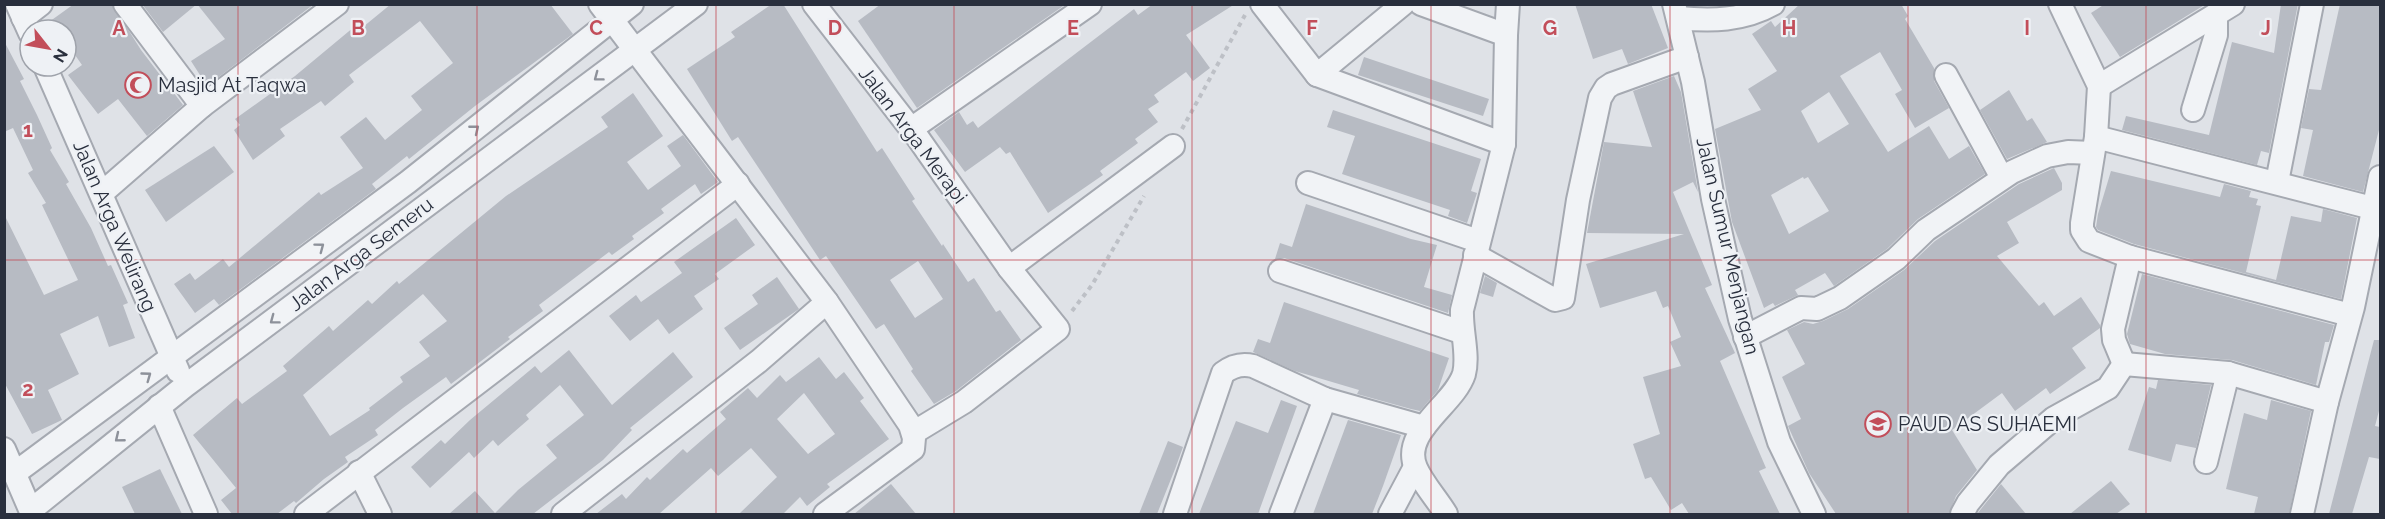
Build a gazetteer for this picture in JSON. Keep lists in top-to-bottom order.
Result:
{
  "streets": {
    "street": [
      "Jalan Arga Merapi",
      "Jalan Arga Welirang",
      "Jalan Sumur Menjangan",
      "Jalan Arga Semeru"
    ]
  },
  "crossings": [
    ["Jalan Arga Welirang", "Jalan Arga Semeru"]
  ],
  "places": {
    "mosque": ["Masjid At Taqwa"],
    "school or university": ["PAUD AS SUHAEMI"]
  },
  "north": "bottom right",
  "grid": {
    "columns": [
      "A",
      "B",
      "C",
      "D",
      "E",
      "F",
      "G",
      "H",
      "I",
      "J"
    ],
    "rows": ["1", "2"]
  }
}
